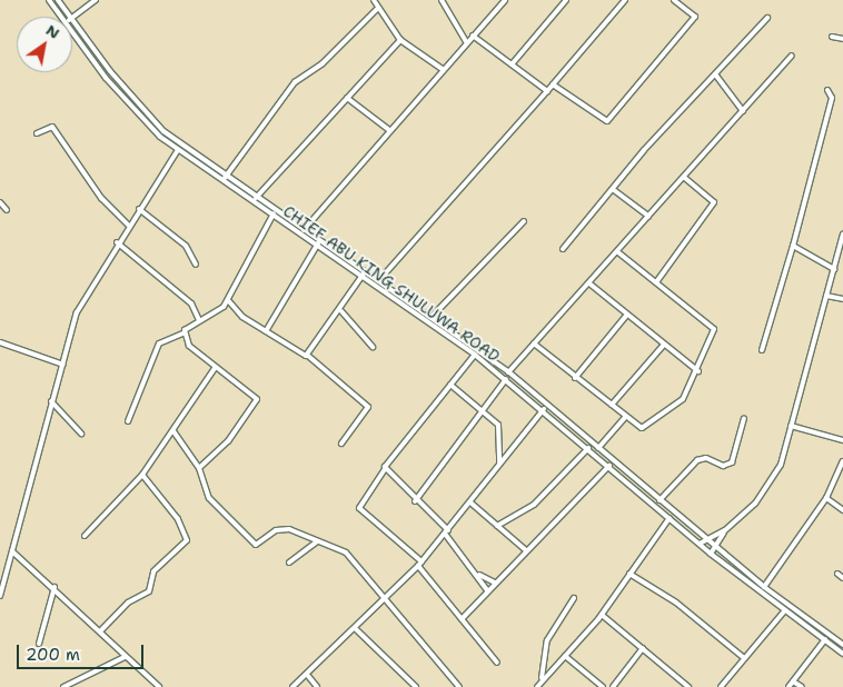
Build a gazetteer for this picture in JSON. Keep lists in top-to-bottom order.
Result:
{
  "streets": {
    "street": ["CHIEF ABU KING SHULUWA ROAD"]
  },
  "scale_bar": "200 m",
  "north": "top right"
}
